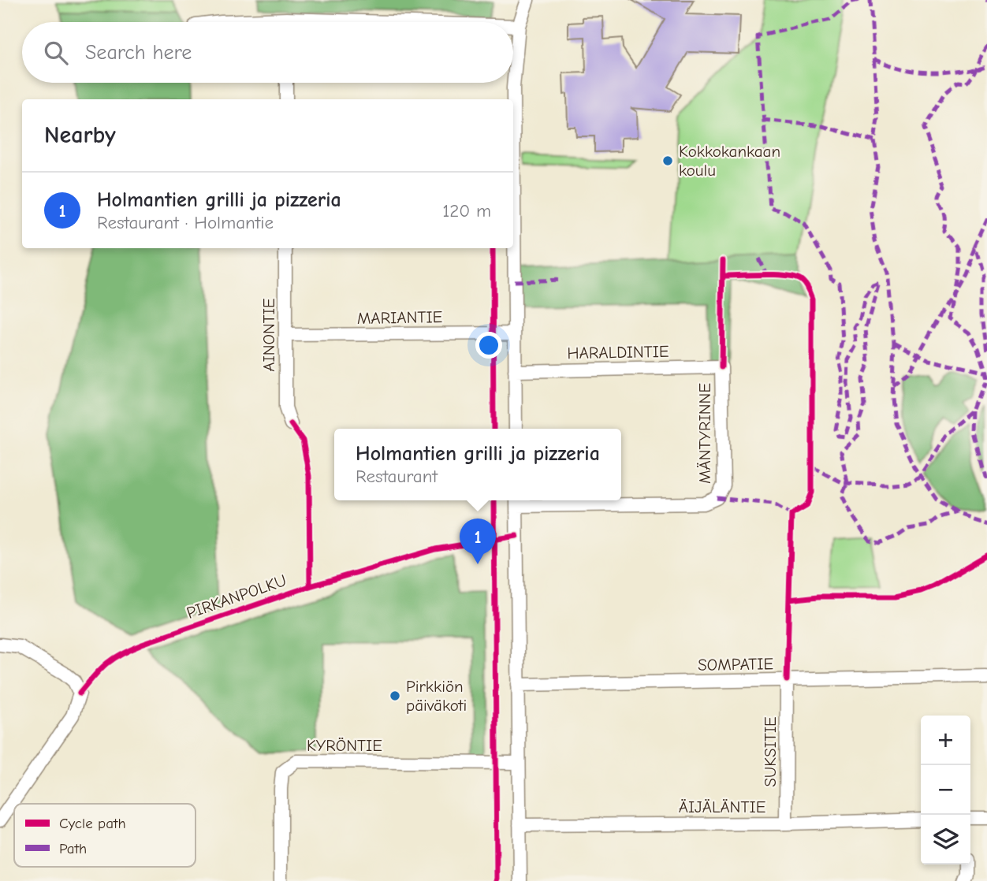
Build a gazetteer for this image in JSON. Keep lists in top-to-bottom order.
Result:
{
  "streets": {
    "street": [
      "MARIANTIE",
      "AINONTIE",
      "HARALDINTIE",
      "MÄNTYRINNE",
      "SOMPATIE",
      "KYRÖNTIE",
      "SUKSITIE",
      "ÄIJÄLÄNTIE"
    ],
    "cycle path": ["PIRKANPOLKU"]
  },
  "crossings": [
    ["MARIANTIE", "AINONTIE"],
    ["HARALDINTIE", "MÄNTYRINNE"],
    ["SOMPATIE", "SUKSITIE"],
    ["SUKSITIE", "ÄIJÄLÄNTIE"]
  ],
  "places": ["Kokkokankaan koulu", "Pirkkiön päiväkoti"],
  "legend": ["Cycle path", "Path"],
  "page": {
    "search": "Search here",
    "heading": "Nearby",
    "list": [
      {
        "mark": "1",
        "name": "Holmantien grilli ja pizzeria",
        "note": "Restaurant · Holmantie",
        "value": "120 m"
      }
    ],
    "popup": ["Holmantien grilli ja pizzeria", "Restaurant"],
    "pins": "1",
    "map_buttons": ["+", "−"]
  }
}
